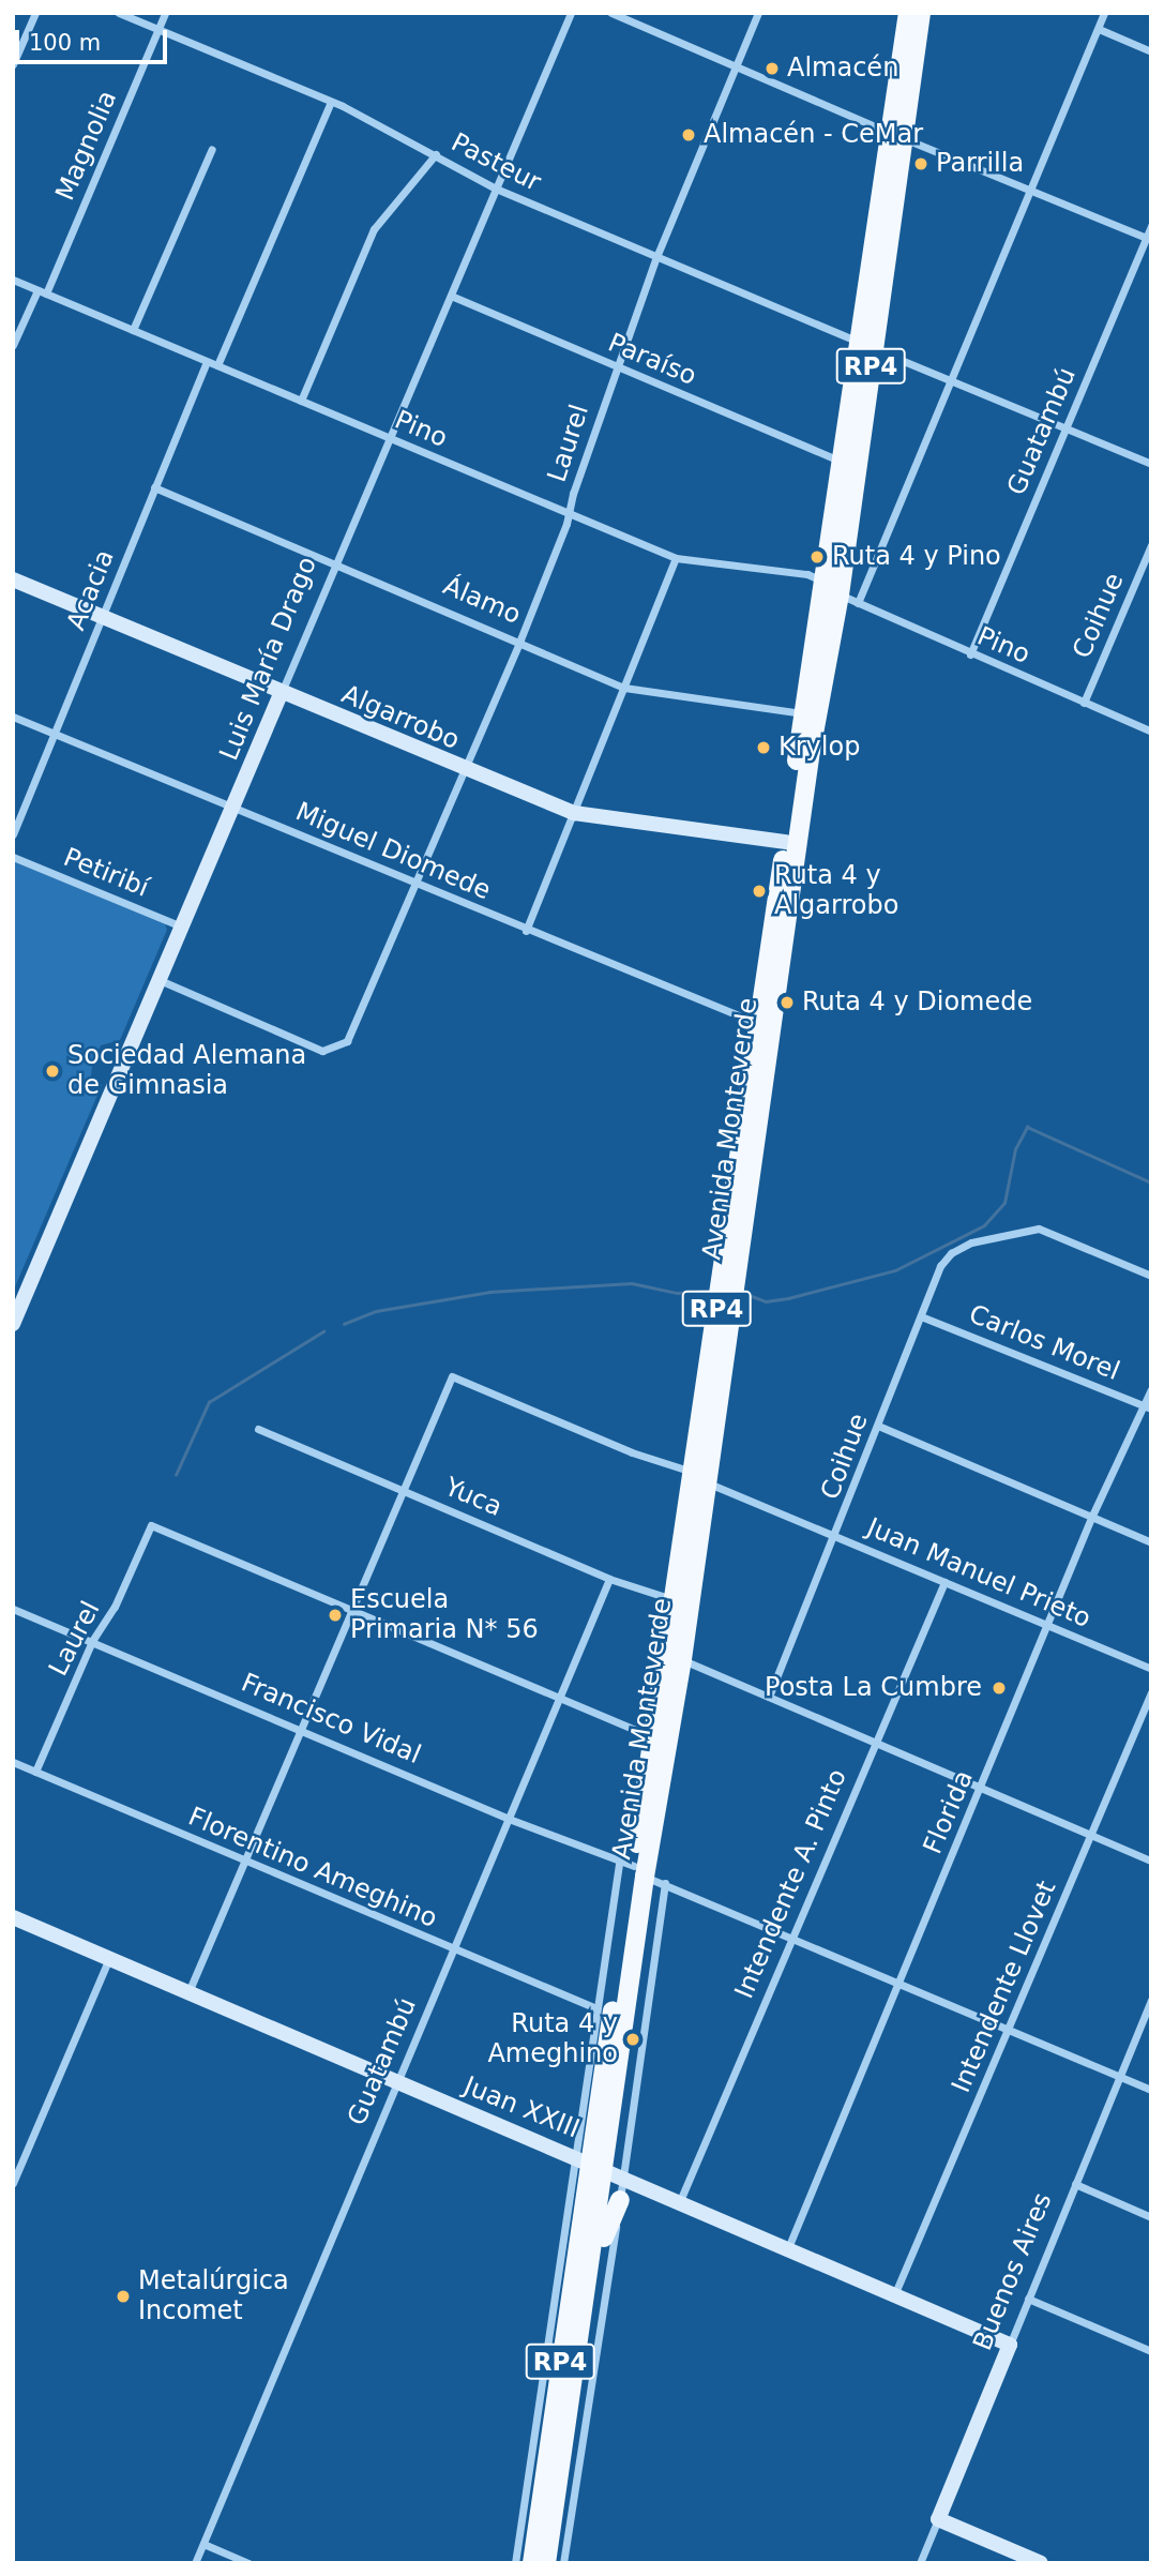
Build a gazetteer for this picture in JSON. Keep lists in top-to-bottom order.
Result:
{
  "streets": {
    "main road": ["RP4", "Avenida Monteverde"],
    "street": [
      "Magnolia",
      "Pasteur",
      "Paraíso",
      "Pino",
      "Guatambú",
      "Laurel",
      "Acacia",
      "Álamo",
      "Coihue",
      "Luis María Drago",
      "Algarrobo",
      "Miguel Diomede",
      "Petiribí",
      "Carlos Morel",
      "Yuca",
      "Juan Manuel Prieto",
      "Francisco Vidal",
      "Florida",
      "Florentino Ameghino",
      "Intendente A. Pinto",
      "Intendente Llovet",
      "Juan XXIII",
      "Buenos Aires"
    ]
  },
  "crossings": [
    ["Magnolia", "Pasteur"],
    ["Magnolia", "Pino"],
    ["Pasteur", "Guatambú"],
    ["Pasteur", "Laurel"],
    ["Pasteur", "Luis María Drago"],
    ["Pasteur", "Avenida Monteverde"],
    ["Paraíso", "Laurel"],
    ["Paraíso", "Luis María Drago"],
    ["Paraíso", "Avenida Monteverde"],
    ["Pino", "Guatambú"],
    ["Pino", "Laurel"],
    ["Pino", "Acacia"],
    ["Pino", "Coihue"],
    ["Pino", "Luis María Drago"],
    ["Pino", "Avenida Monteverde"],
    ["Guatambú", "Yuca"],
    ["Guatambú", "Francisco Vidal"],
    ["Guatambú", "Florentino Ameghino"],
    ["Guatambú", "Juan XXIII"],
    ["Laurel", "Álamo"],
    ["Laurel", "Luis María Drago"],
    ["Laurel", "Algarrobo"],
    ["Laurel", "Miguel Diomede"],
    ["Laurel", "Francisco Vidal"],
    ["Laurel", "Florentino Ameghino"],
    ["Acacia", "Álamo"],
    ["Acacia", "Algarrobo"],
    ["Acacia", "Miguel Diomede"],
    ["Álamo", "Luis María Drago"],
    ["Álamo", "Avenida Monteverde"],
    ["Coihue", "Carlos Morel"],
    ["Coihue", "Juan Manuel Prieto"],
    ["Luis María Drago", "Algarrobo"],
    ["Luis María Drago", "Miguel Diomede"],
    ["Luis María Drago", "Petiribí"],
    ["Algarrobo", "Avenida Monteverde"],
    ["Miguel Diomede", "Avenida Monteverde"],
    ["Avenida Monteverde", "Yuca"],
    ["Avenida Monteverde", "Juan Manuel Prieto"],
    ["Avenida Monteverde", "Francisco Vidal"],
    ["Avenida Monteverde", "Juan XXIII"],
    ["Carlos Morel", "Florida"],
    ["Yuca", "Juan Manuel Prieto"],
    ["Juan Manuel Prieto", "Florida"],
    ["Juan Manuel Prieto", "Intendente A. Pinto"],
    ["Francisco Vidal", "Florida"],
    ["Francisco Vidal", "Intendente A. Pinto"],
    ["Francisco Vidal", "Intendente Llovet"],
    ["Francisco Vidal", "Buenos Aires"],
    ["Florida", "Juan XXIII"],
    ["Intendente A. Pinto", "Juan XXIII"],
    ["Intendente Llovet", "Juan XXIII"],
    ["Juan XXIII", "Buenos Aires"]
  ],
  "places": [
    "Almacén",
    "Almacén - CeMar",
    "Parrilla",
    "Ruta 4 y Pino",
    "Krylop",
    "Ruta 4 y Algarrobo",
    "Ruta 4 y Diomede",
    "Sociedad Alemana de Gimnasia",
    "Escuela Primaria N* 56",
    "Posta La Cumbre",
    "Ruta 4 y Ameghino",
    "Metalúrgica Incomet"
  ],
  "scale_bar": "100 m"
}
